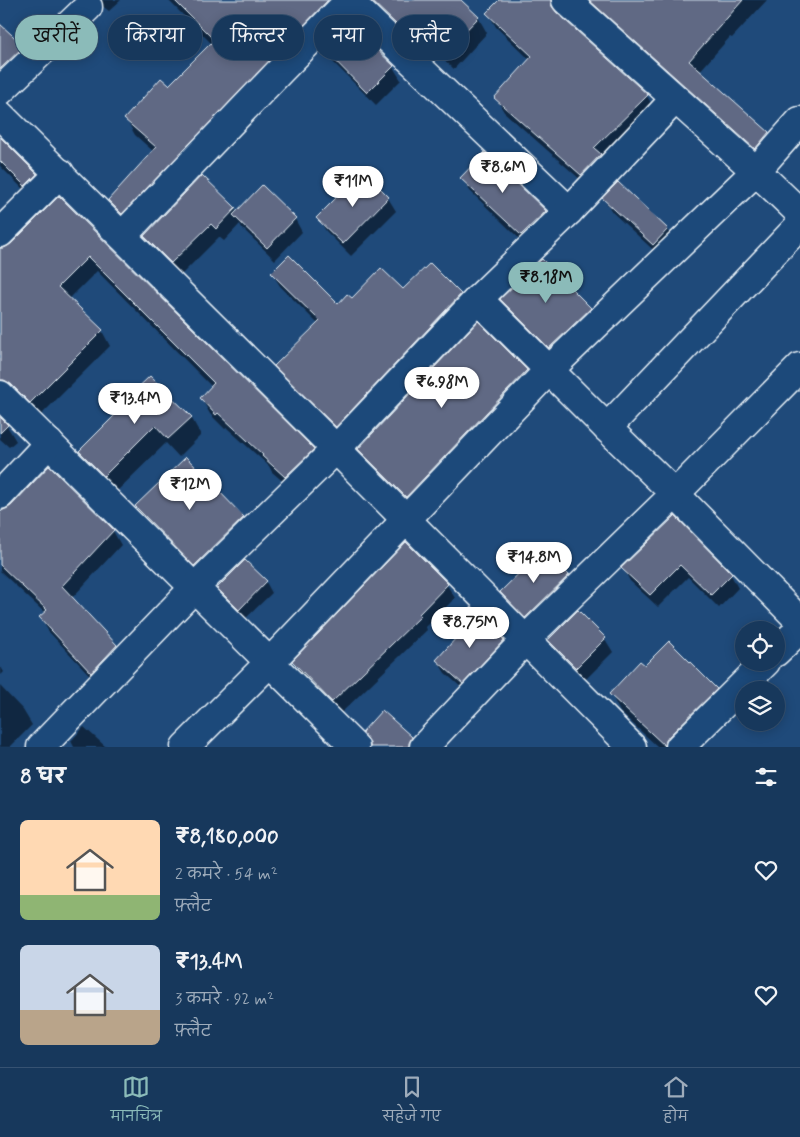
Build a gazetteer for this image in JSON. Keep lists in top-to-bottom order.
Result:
{
  "page": {
    "chip": [
      "खरीदें",
      "किराया",
      "फ़िल्टर",
      "नया",
      "फ़्लैट"
    ],
    "price": [
      "₹8.6M",
      "₹11M",
      "₹8.18M",
      "₹6.98M",
      "₹13.4M",
      "₹12M",
      "₹14.8M",
      "₹8.75M"
    ],
    "heading": "8 घर",
    "list": [
      {
        "name": "₹8,180,000",
        "note": "2 कमरे · 54 m² · फ़्लैट"
      },
      {
        "name": "₹13.4M",
        "note": "3 कमरे · 92 m² · फ़्लैट"
      }
    ],
    "tabs": ["मानचित्र", "सहेजे गए", "होम"]
  }
}
